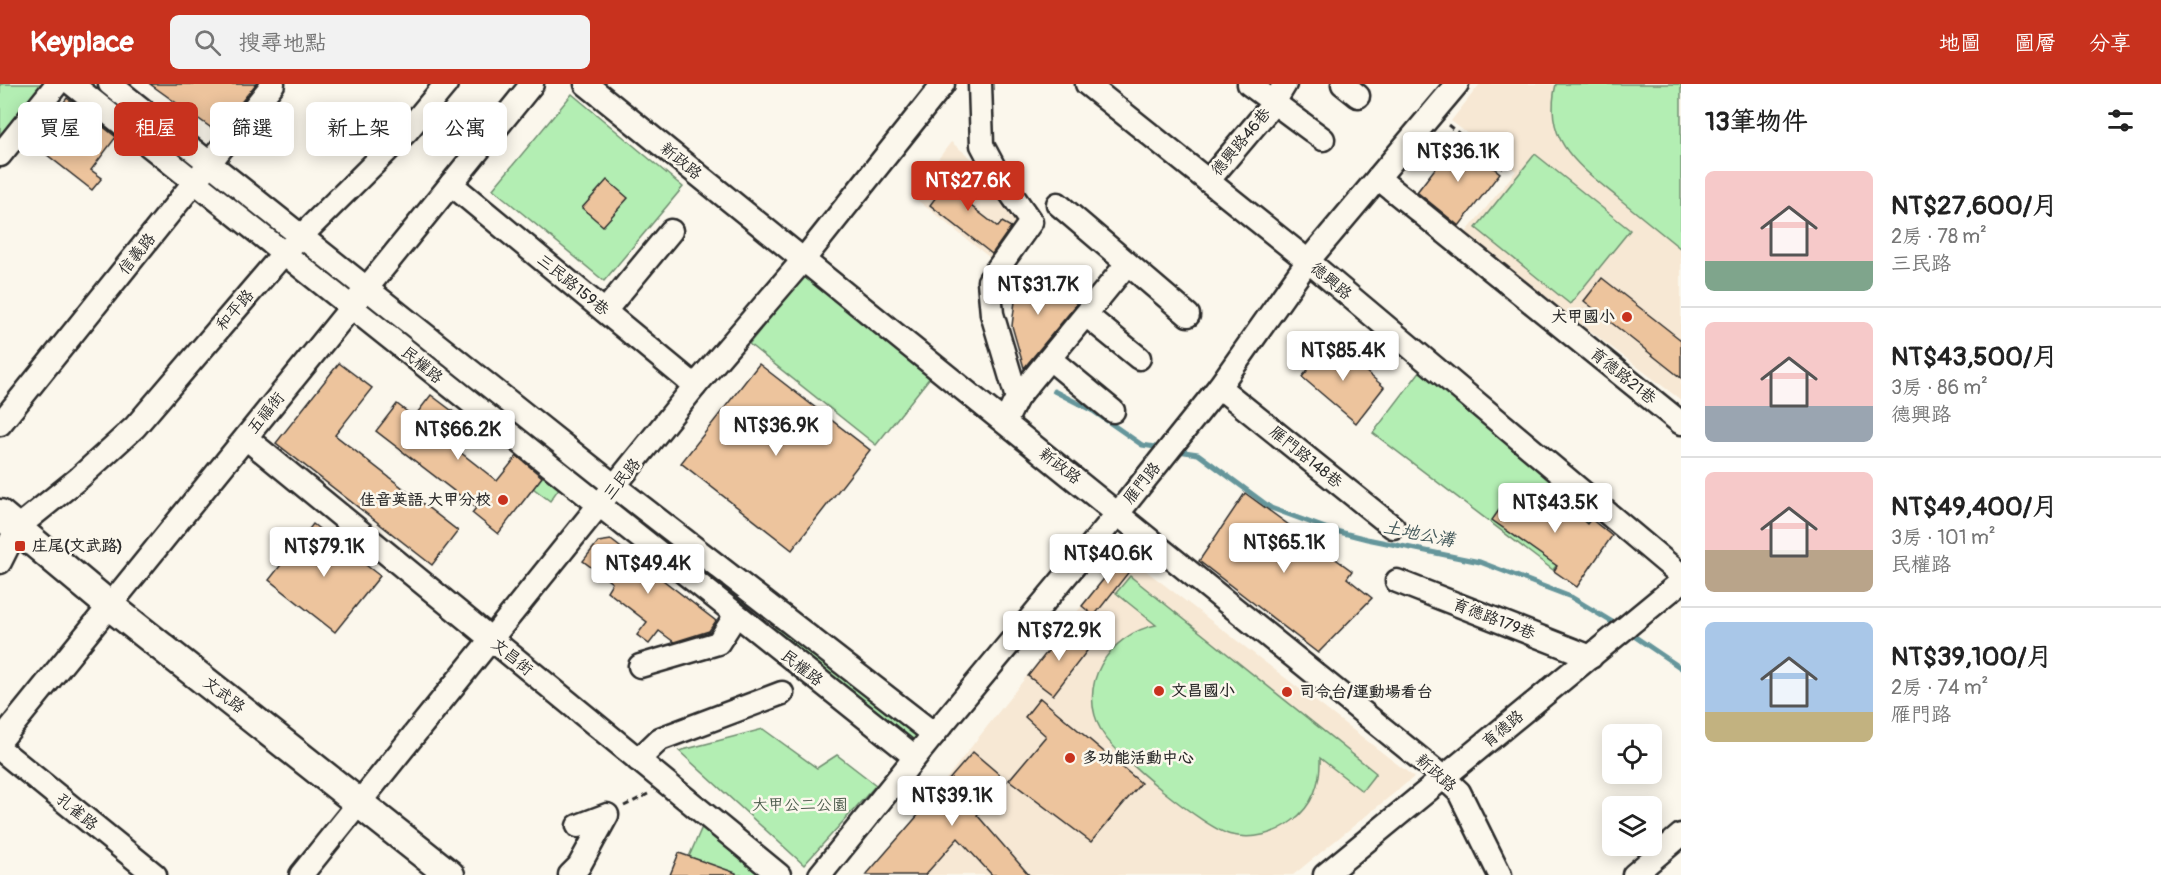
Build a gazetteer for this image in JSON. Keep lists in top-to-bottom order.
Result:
{
  "streets": {
    "main road": ["文武路"],
    "street": [
      "德興路46巷",
      "新政路",
      "信義路",
      "德興路",
      "三民路159巷",
      "和平路",
      "民權路",
      "育德路21巷",
      "五福街",
      "雁門路148巷",
      "三民路",
      "雁門路",
      "育德路179巷",
      "文昌街",
      "育德路",
      "孔雀路"
    ]
  },
  "crossings": [
    ["德興路46巷", "德興路"],
    ["新政路", "三民路"],
    ["新政路", "雁門路"],
    ["新政路", "育德路"],
    ["信義路", "民權路"],
    ["德興路", "雁門路"],
    ["三民路159巷", "五福街"],
    ["三民路159巷", "三民路"],
    ["和平路", "民權路"],
    ["和平路", "文武路"],
    ["民權路", "五福街"],
    ["民權路", "三民路"],
    ["民權路", "雁門路"],
    ["育德路21巷", "雁門路"],
    ["五福街", "文昌街"],
    ["五福街", "文武路"],
    ["雁門路148巷", "雁門路"],
    ["三民路", "文昌街"],
    ["三民路", "文武路"],
    ["育德路179巷", "育德路"]
  ],
  "water": ["土地公溝"],
  "parks": ["大甲公二公園"],
  "places": {
    "other": [
      "大甲國小",
      "佳音英語 大甲分校",
      "文昌國小",
      "司令台/運動場看台",
      "多功能活動中心"
    ],
    "transit": ["庄尾(文武路)"]
  },
  "page": {
    "header": "Keyplace",
    "search": "搜尋地點",
    "nav": ["地圖", "圖層", "分享"],
    "heading": "13筆物件",
    "chip": [
      "買屋",
      "租屋",
      "篩選",
      "新上架",
      "公寓"
    ],
    "price": [
      "NT$36.1K",
      "NT$27.6K",
      "NT$31.7K",
      "NT$85.4K",
      "NT$36.9K",
      "NT$66.2K",
      "NT$43.5K",
      "NT$65.1K",
      "NT$79.1K",
      "NT$40.6K",
      "NT$49.4K",
      "NT$72.9K",
      "NT$39.1K"
    ],
    "list": [
      {
        "name": "NT$27,600/月",
        "note": "2房 · 78 m² · 三民路"
      },
      {
        "name": "NT$43,500/月",
        "note": "3房 · 86 m² · 德興路"
      },
      {
        "name": "NT$49,400/月",
        "note": "3房 · 101 m² · 民權路"
      },
      {
        "name": "NT$39,100/月",
        "note": "2房 · 74 m² · 雁門路"
      }
    ]
  }
}
